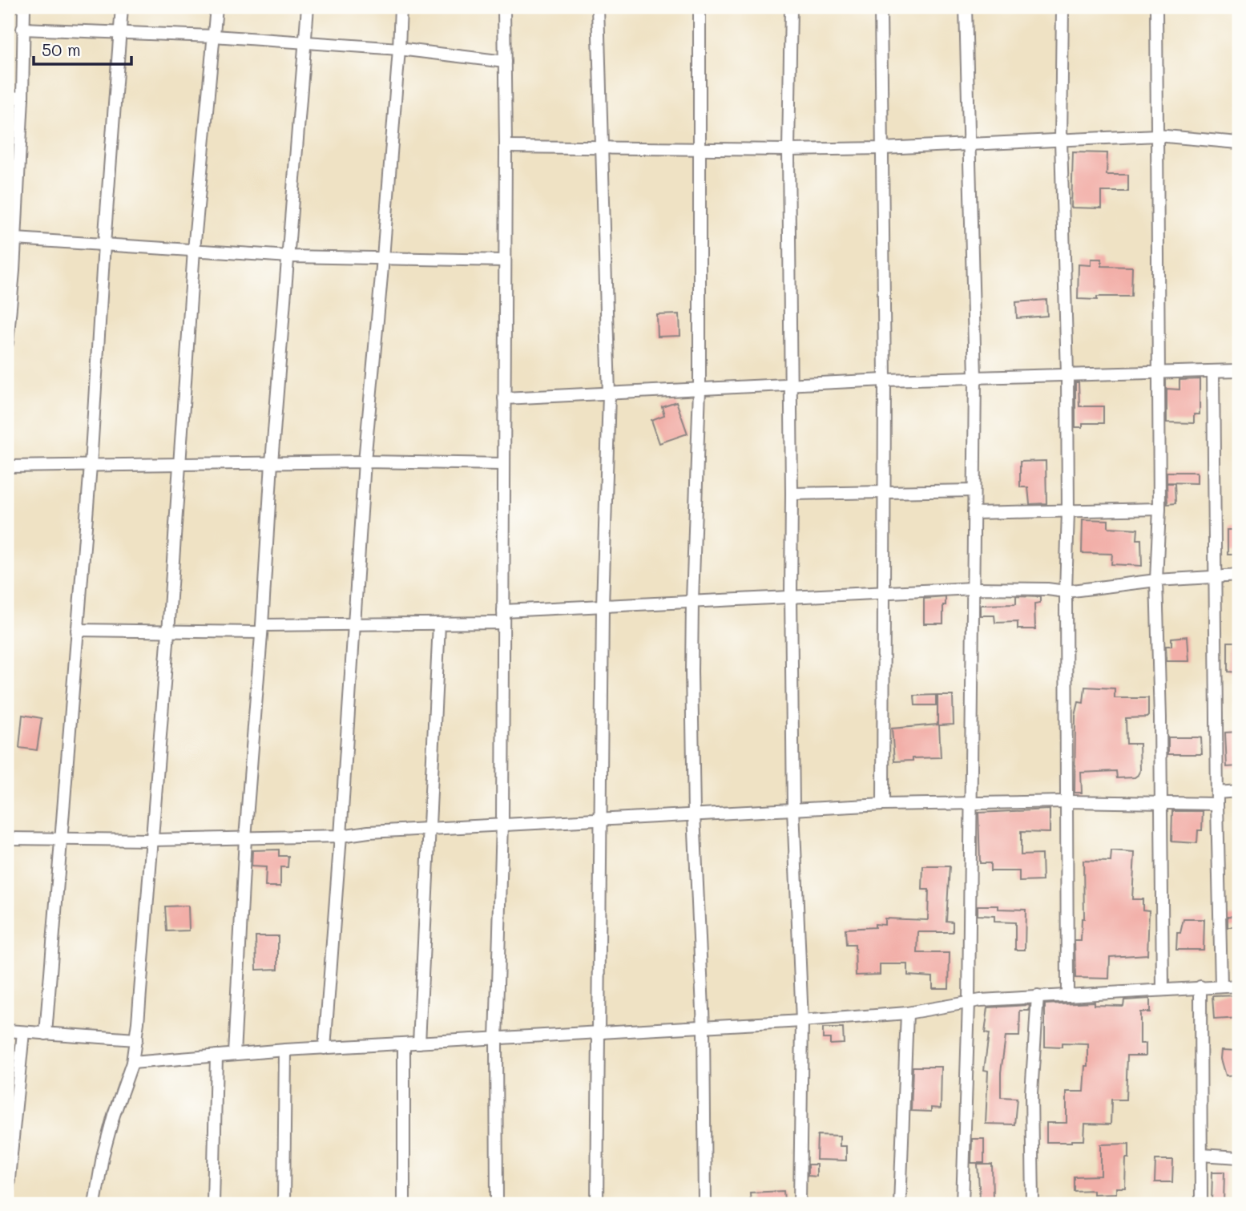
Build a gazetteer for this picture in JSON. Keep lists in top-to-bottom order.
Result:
{
  "scale_bar": "50 m"
}
